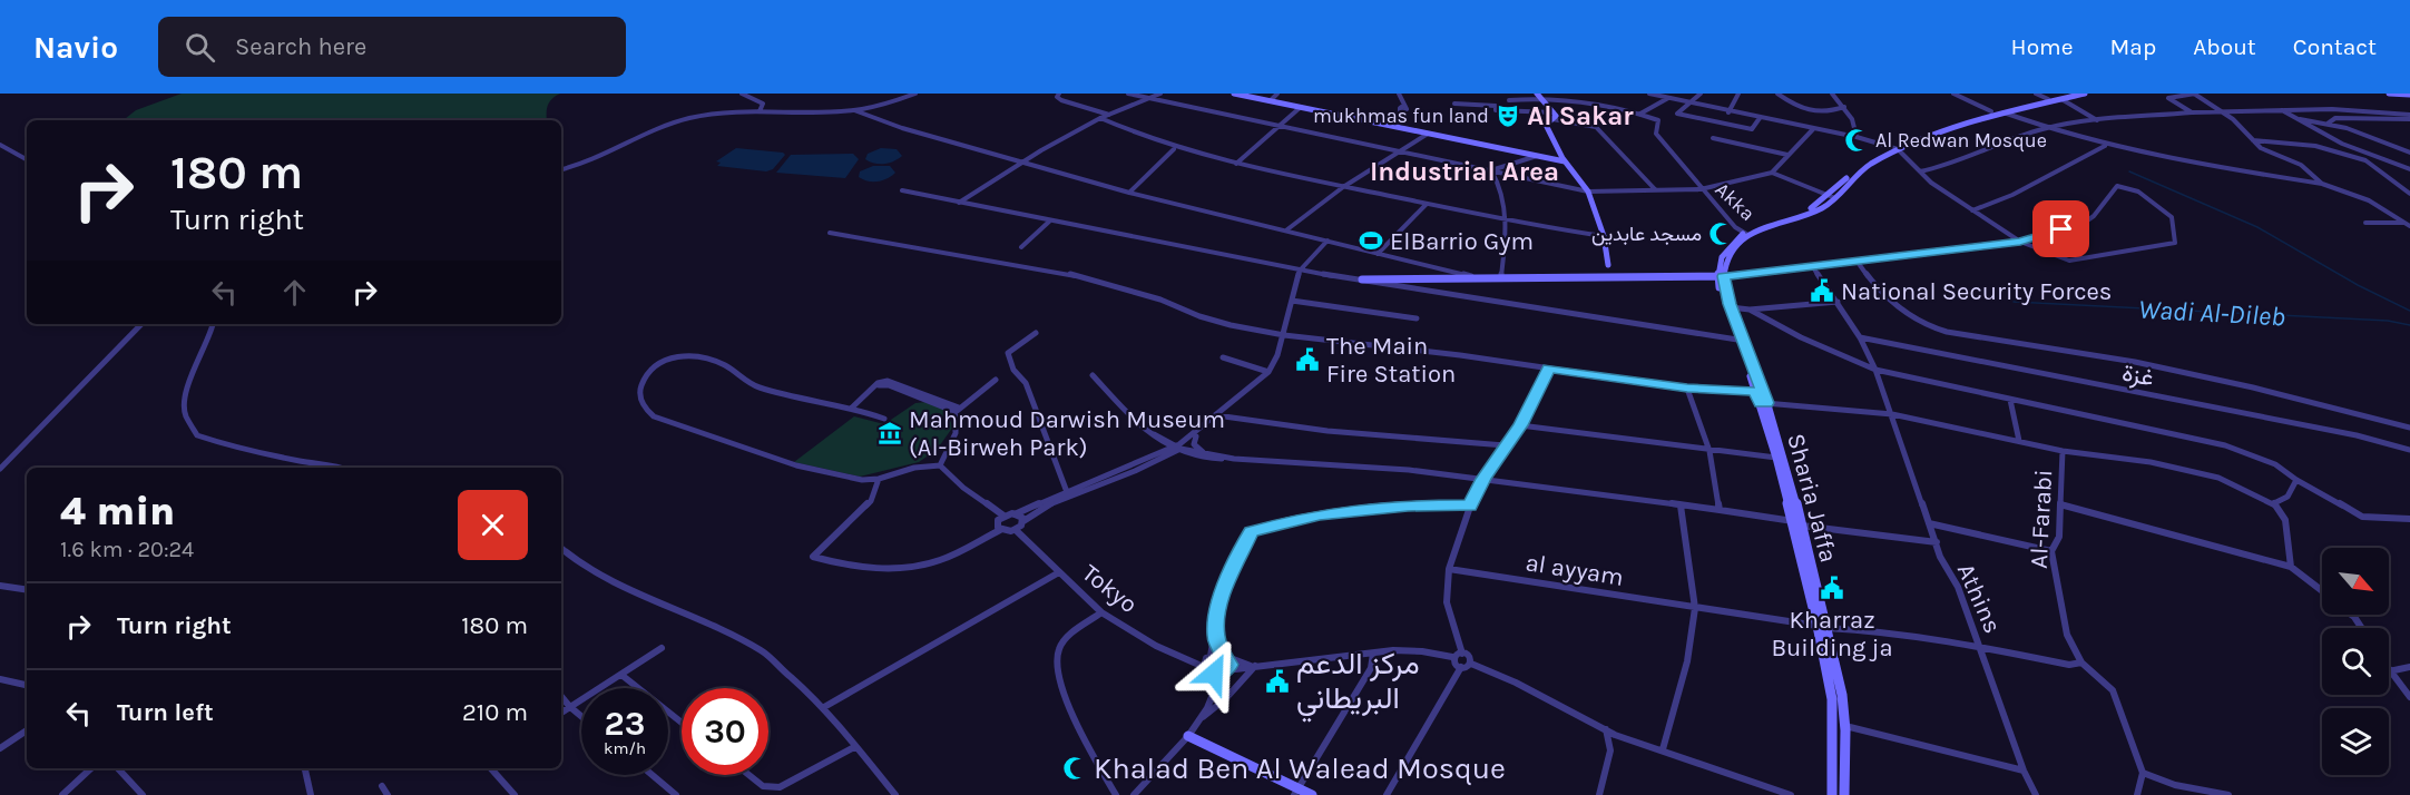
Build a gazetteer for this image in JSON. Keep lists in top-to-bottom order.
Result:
{
  "streets": {
    "main road": ["Sharia Jaffa"],
    "street": [
      "Akka",
      "غزة",
      "Al-Farabi",
      "al ayyam",
      "Tokyo",
      "Athins"
    ]
  },
  "crossings": [
    ["غزة", "Athins"],
    ["Sharia Jaffa", "al ayyam"],
    ["Al-Farabi", "al ayyam"],
    ["al ayyam", "Athins"]
  ],
  "districts": ["Al Sakar", "Industrial Area"],
  "water": ["Wadi Al-Dileb"],
  "places": {
    "theatre": ["mukhmas fun land"],
    "mosque": ["Al Redwan Mosque", "مسجد عابدين", "Khalad Ben Al Walead Mosque"],
    "sports": ["ElBarrio Gym"],
    "public building": [
      "National Security Forces",
      "The Main Fire Station",
      "Kharraz Building ja",
      "مركز الدعم البريطاني"
    ],
    "museum": ["Mahmoud Darwish Museum (Al-Birweh Park)"]
  },
  "north": "bottom right",
  "page": {
    "header": "Navio",
    "search": "Search here",
    "nav": [
      "Home",
      "Map",
      "About",
      "Contact"
    ],
    "turn": ["180 m", "Turn right"],
    "heading": ["4 min", "1.6 km · 20:24"],
    "list": [
      {
        "name": "Turn right",
        "value": "180 m"
      },
      {
        "name": "Turn left",
        "value": "210 m"
      }
    ],
    "speed": "23 km/h",
    "limit": "30"
  }
}
